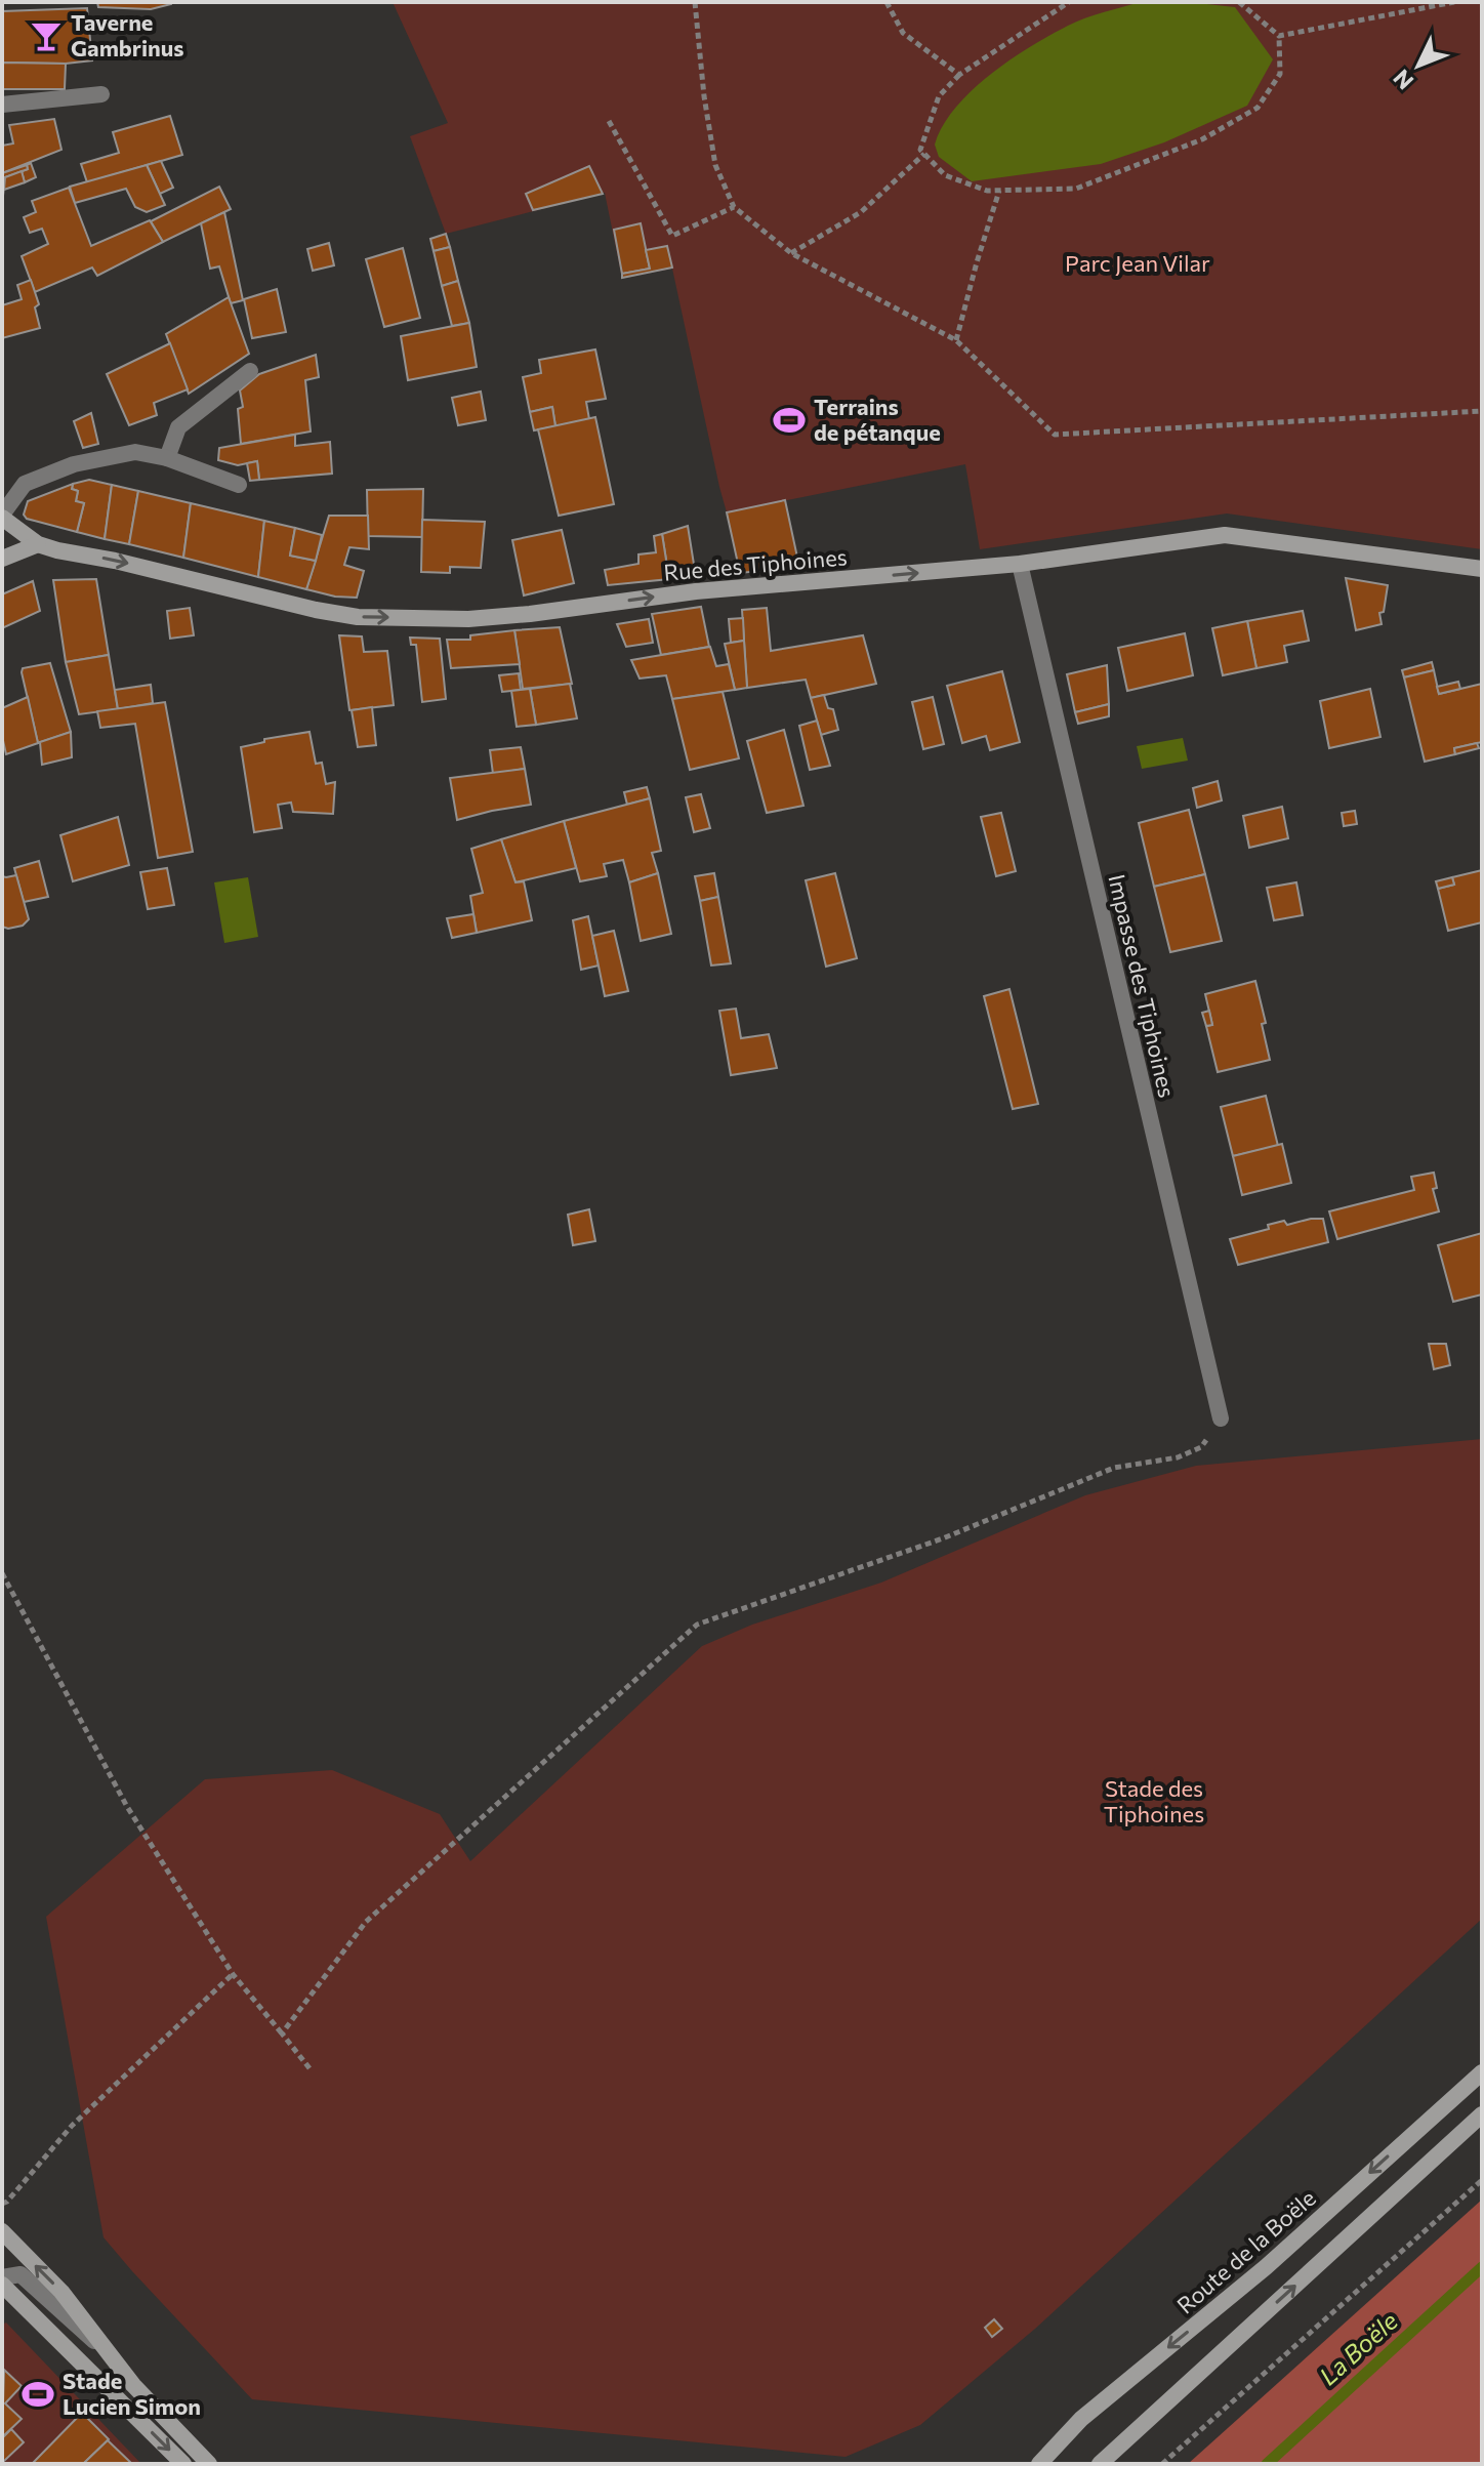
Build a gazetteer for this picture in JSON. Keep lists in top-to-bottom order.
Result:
{
  "streets": {
    "main road": ["Rue des Tiphoines", "Route de la Boële"],
    "street": ["Impasse des Tiphoines"]
  },
  "crossings": [
    ["Rue des Tiphoines", "Impasse des Tiphoines"]
  ],
  "one_way": ["Rue des Tiphoines"],
  "water": ["La Boële"],
  "parks": ["Parc Jean Vilar", "Stade des Tiphoines"],
  "places": {
    "bar": ["Taverne Gambrinus"],
    "sports": ["Terrains de pétanque", "Stade Lucien Simon"]
  },
  "north": "bottom left"
}
